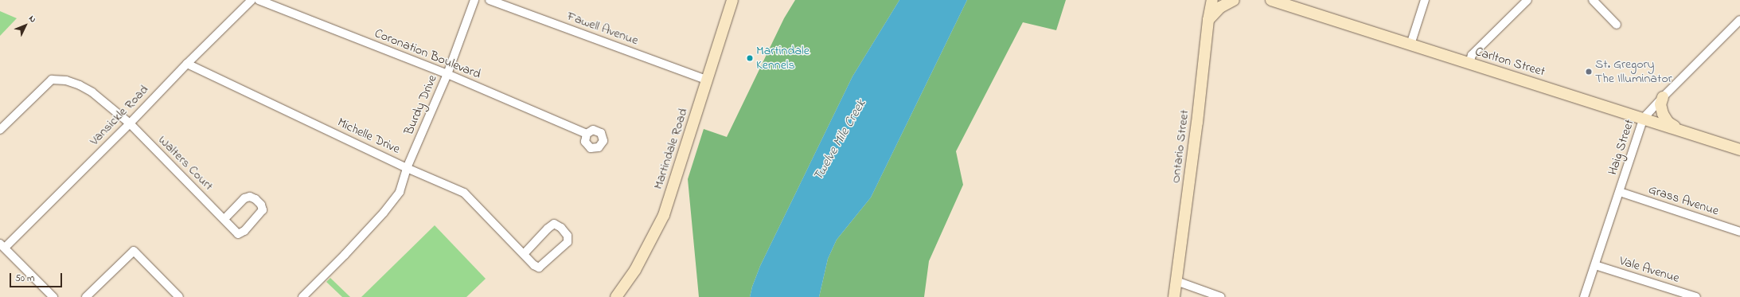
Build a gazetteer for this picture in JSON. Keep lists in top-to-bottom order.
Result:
{
  "streets": {
    "main road": ["Carlton Street", "Ontario Street", "Martindale Road"],
    "street": [
      "Fawell Avenue",
      "Coronation Boulevard",
      "Burdy Drive",
      "Vansickle Road",
      "Michelle Drive",
      "Haig Street",
      "Walters Court",
      "Grass Avenue",
      "Vale Avenue"
    ]
  },
  "crossings": [
    ["Fawell Avenue", "Martindale Road"],
    ["Coronation Boulevard", "Burdy Drive"],
    ["Carlton Street", "Haig Street"],
    ["Burdy Drive", "Michelle Drive"],
    ["Vansickle Road", "Michelle Drive"],
    ["Vansickle Road", "Walters Court"],
    ["Haig Street", "Grass Avenue"],
    ["Haig Street", "Vale Avenue"]
  ],
  "water": ["Twelve Mile Creek"],
  "places": ["Martindale Kennels", "St. Gregory The Illuminator"],
  "scale_bar": "50 m",
  "north": "top right"
}
